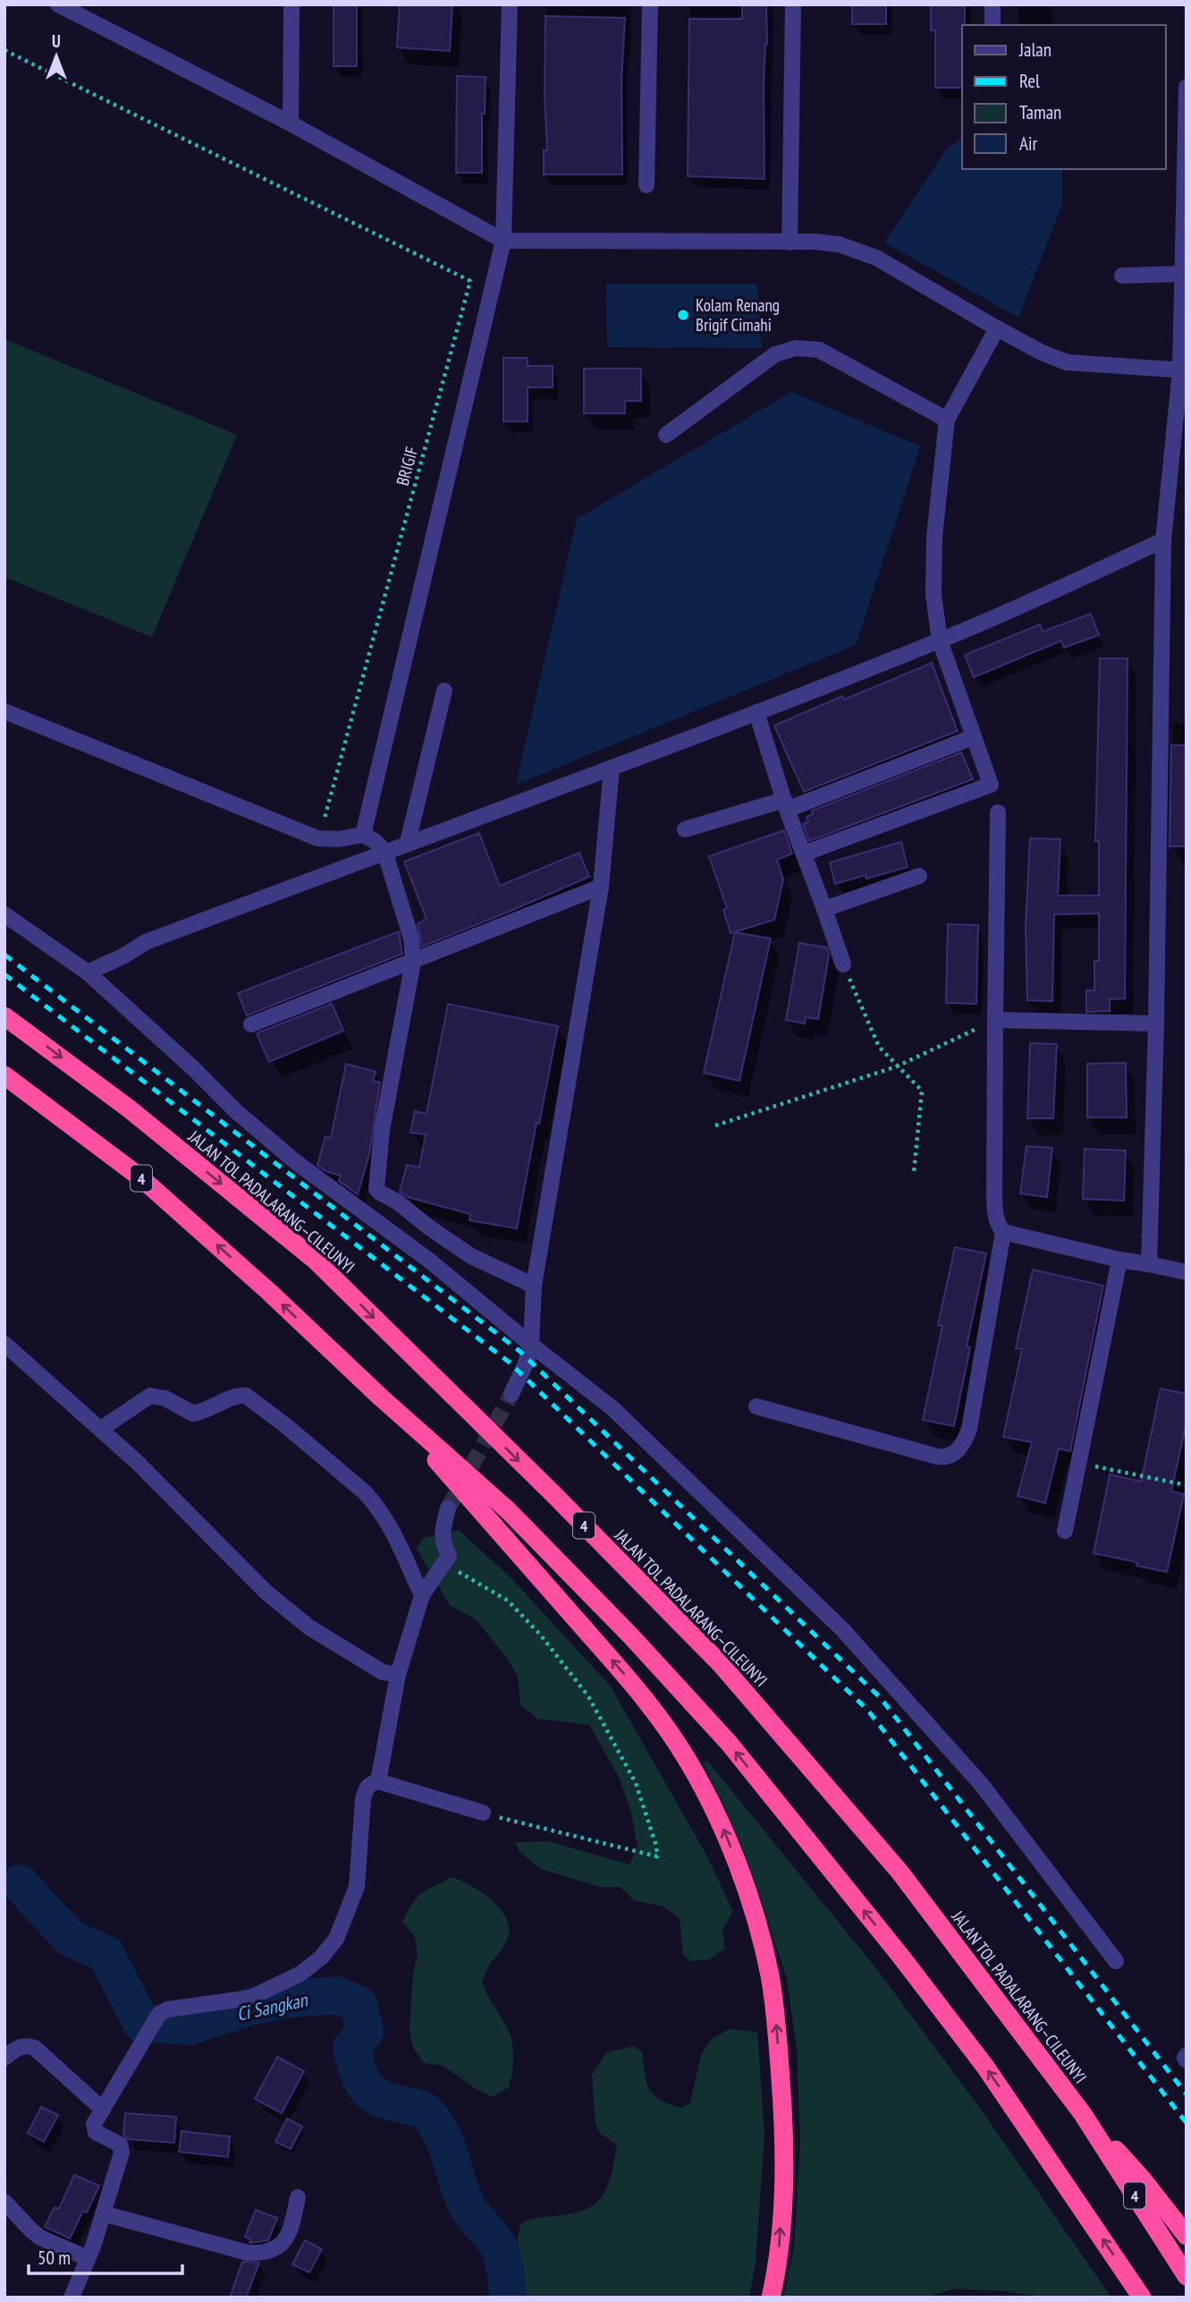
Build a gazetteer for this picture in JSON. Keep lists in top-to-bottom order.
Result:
{
  "streets": {
    "highway": ["4", "JALAN TOL PADALARANG–CILEUNYI"],
    "path": ["BRIGIF"]
  },
  "water": ["Ci Sangkan"],
  "places": ["Kolam Renang Brigif Cimahi"],
  "legend": [
    "Jalan",
    "Rel",
    "Taman",
    "Air"
  ],
  "scale_bar": "50 m",
  "north": "top"
}
